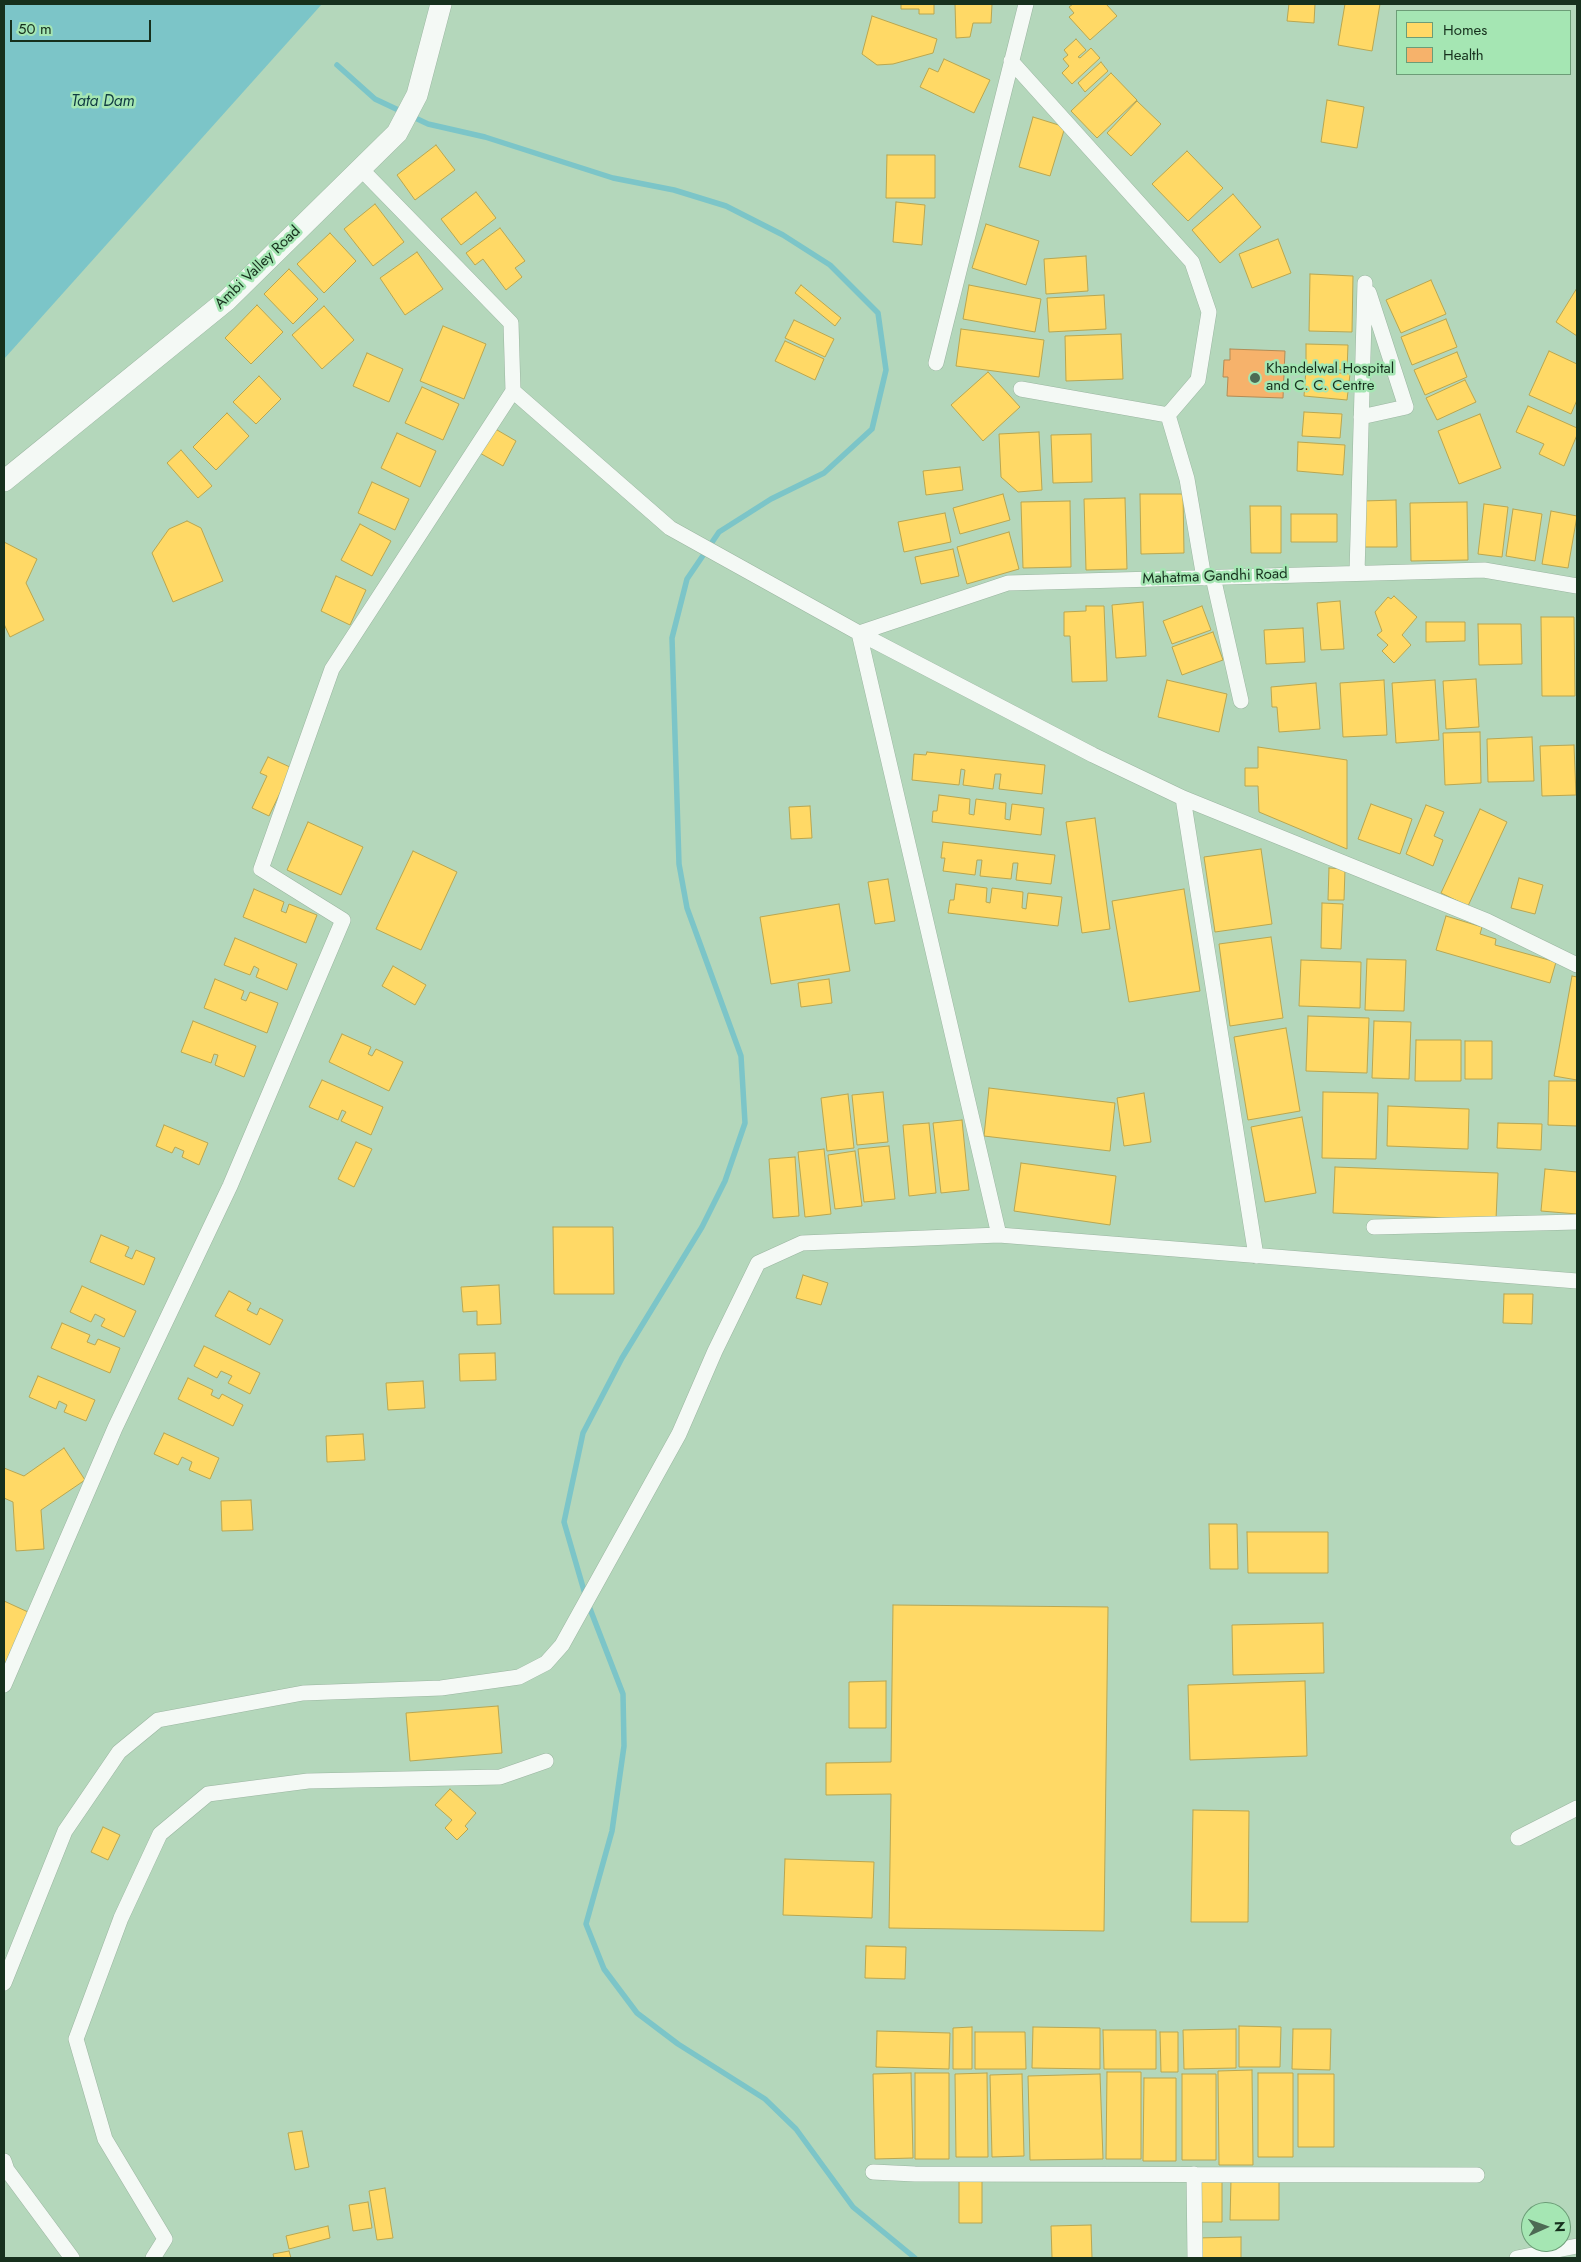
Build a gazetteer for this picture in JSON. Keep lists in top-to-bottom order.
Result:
{
  "streets": {
    "main road": ["Ambi Valley Road"],
    "street": ["Mahatma Gandhi Road"]
  },
  "water": ["Tata Dam"],
  "places": ["Khandelwal Hospital and C. C. Centre"],
  "legend": ["Homes", "Health"],
  "scale_bar": "50 m",
  "north": "right"
}
